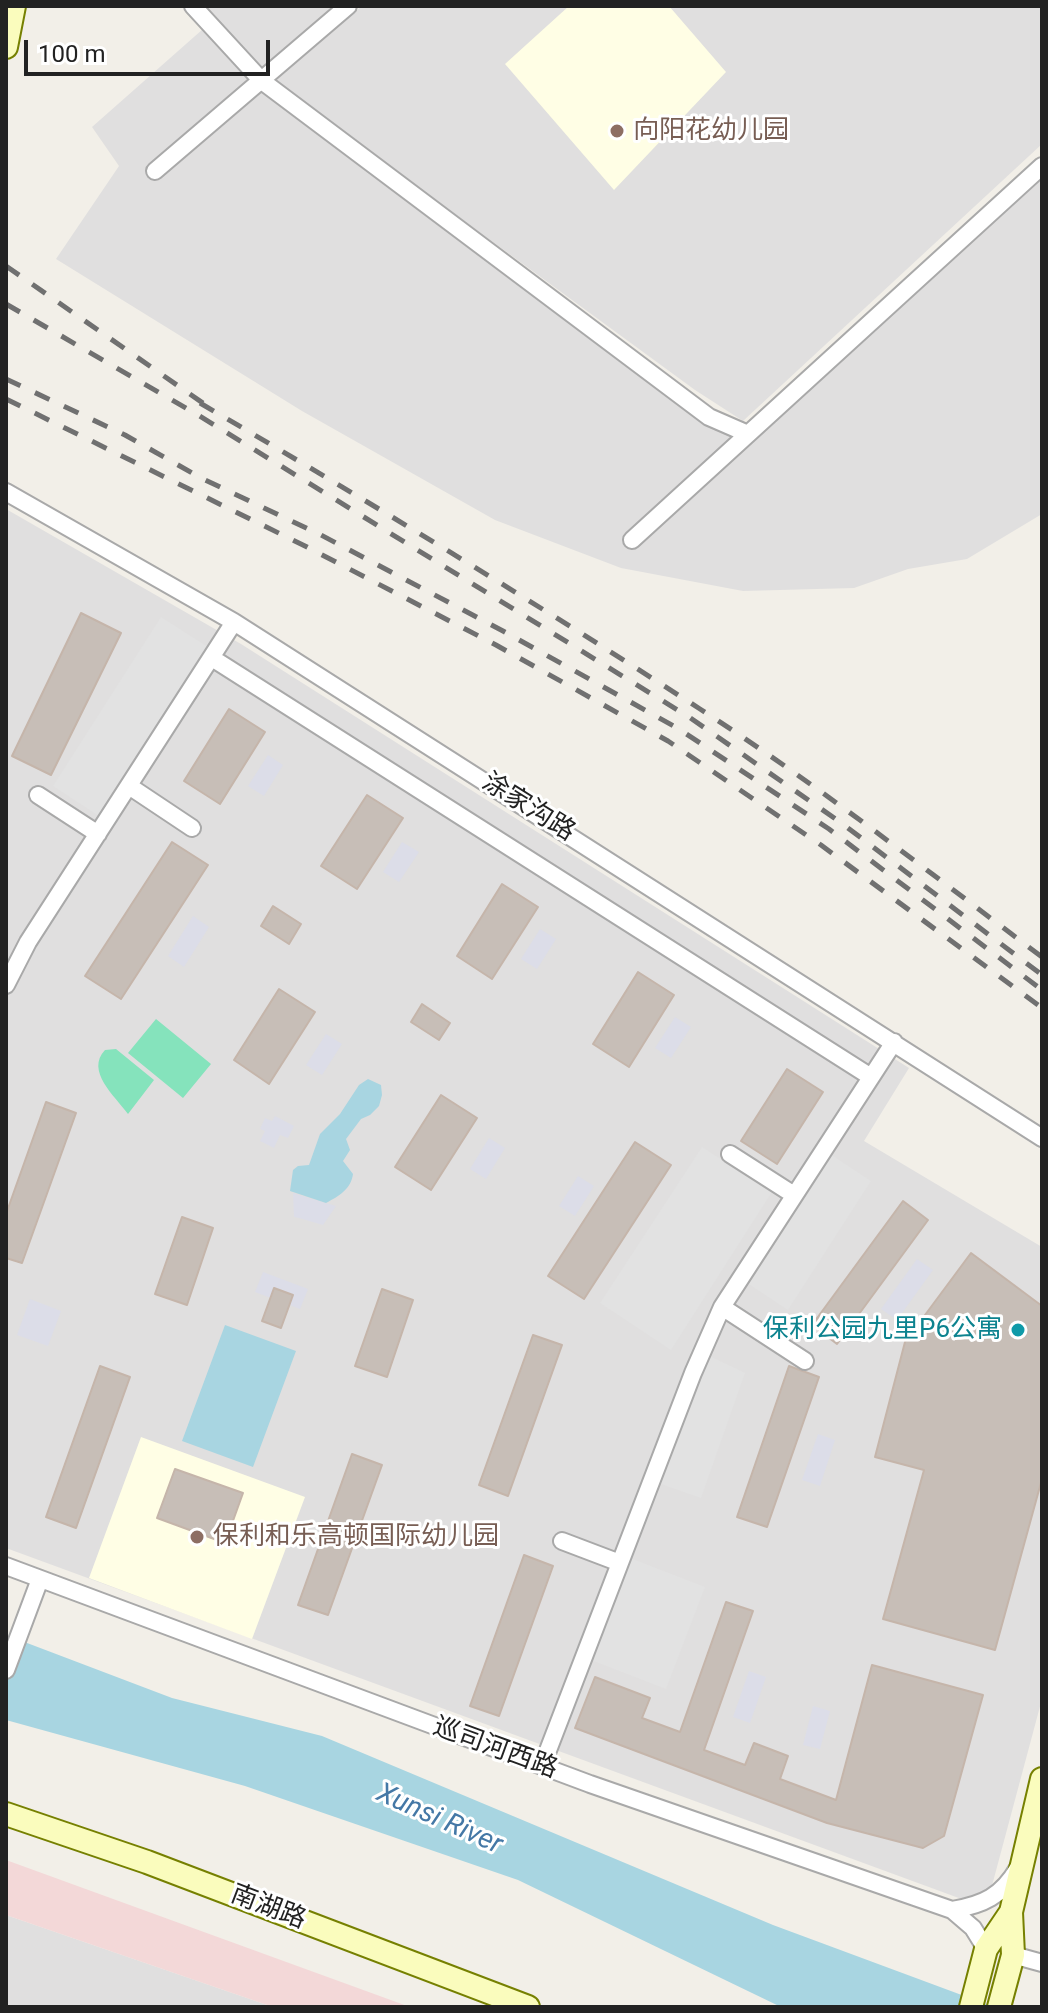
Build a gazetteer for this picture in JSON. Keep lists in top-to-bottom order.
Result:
{
  "streets": {
    "main road": ["南湖路"],
    "street": ["涂家沟路", "巡司河西路"]
  },
  "water": ["Xunsi River"],
  "places": ["向阳花幼儿园", "保利公园九里P6公寓", "保利和乐高顿国际幼儿园"],
  "scale_bar": "100 m"
}
